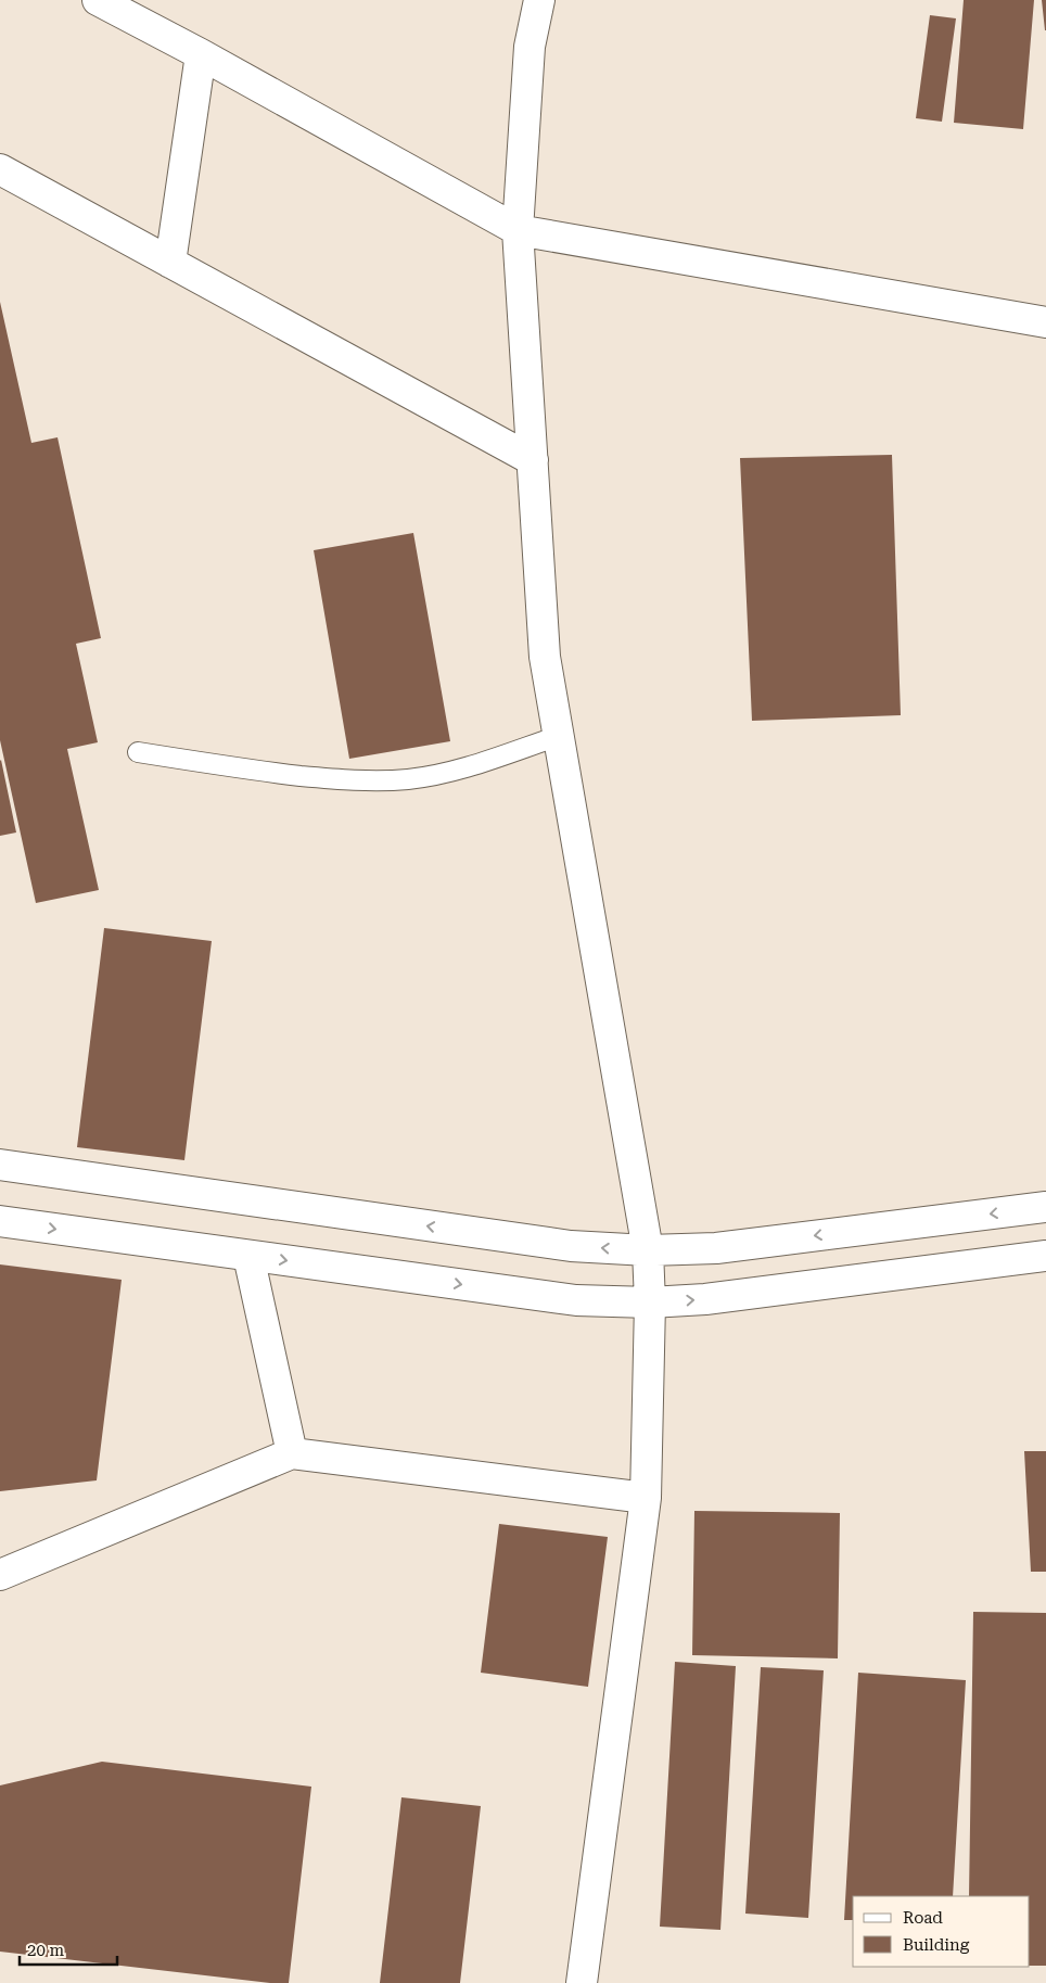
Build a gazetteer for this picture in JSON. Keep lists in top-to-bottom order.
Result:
{
  "legend": ["Road", "Building"],
  "scale_bar": "20 m"
}
